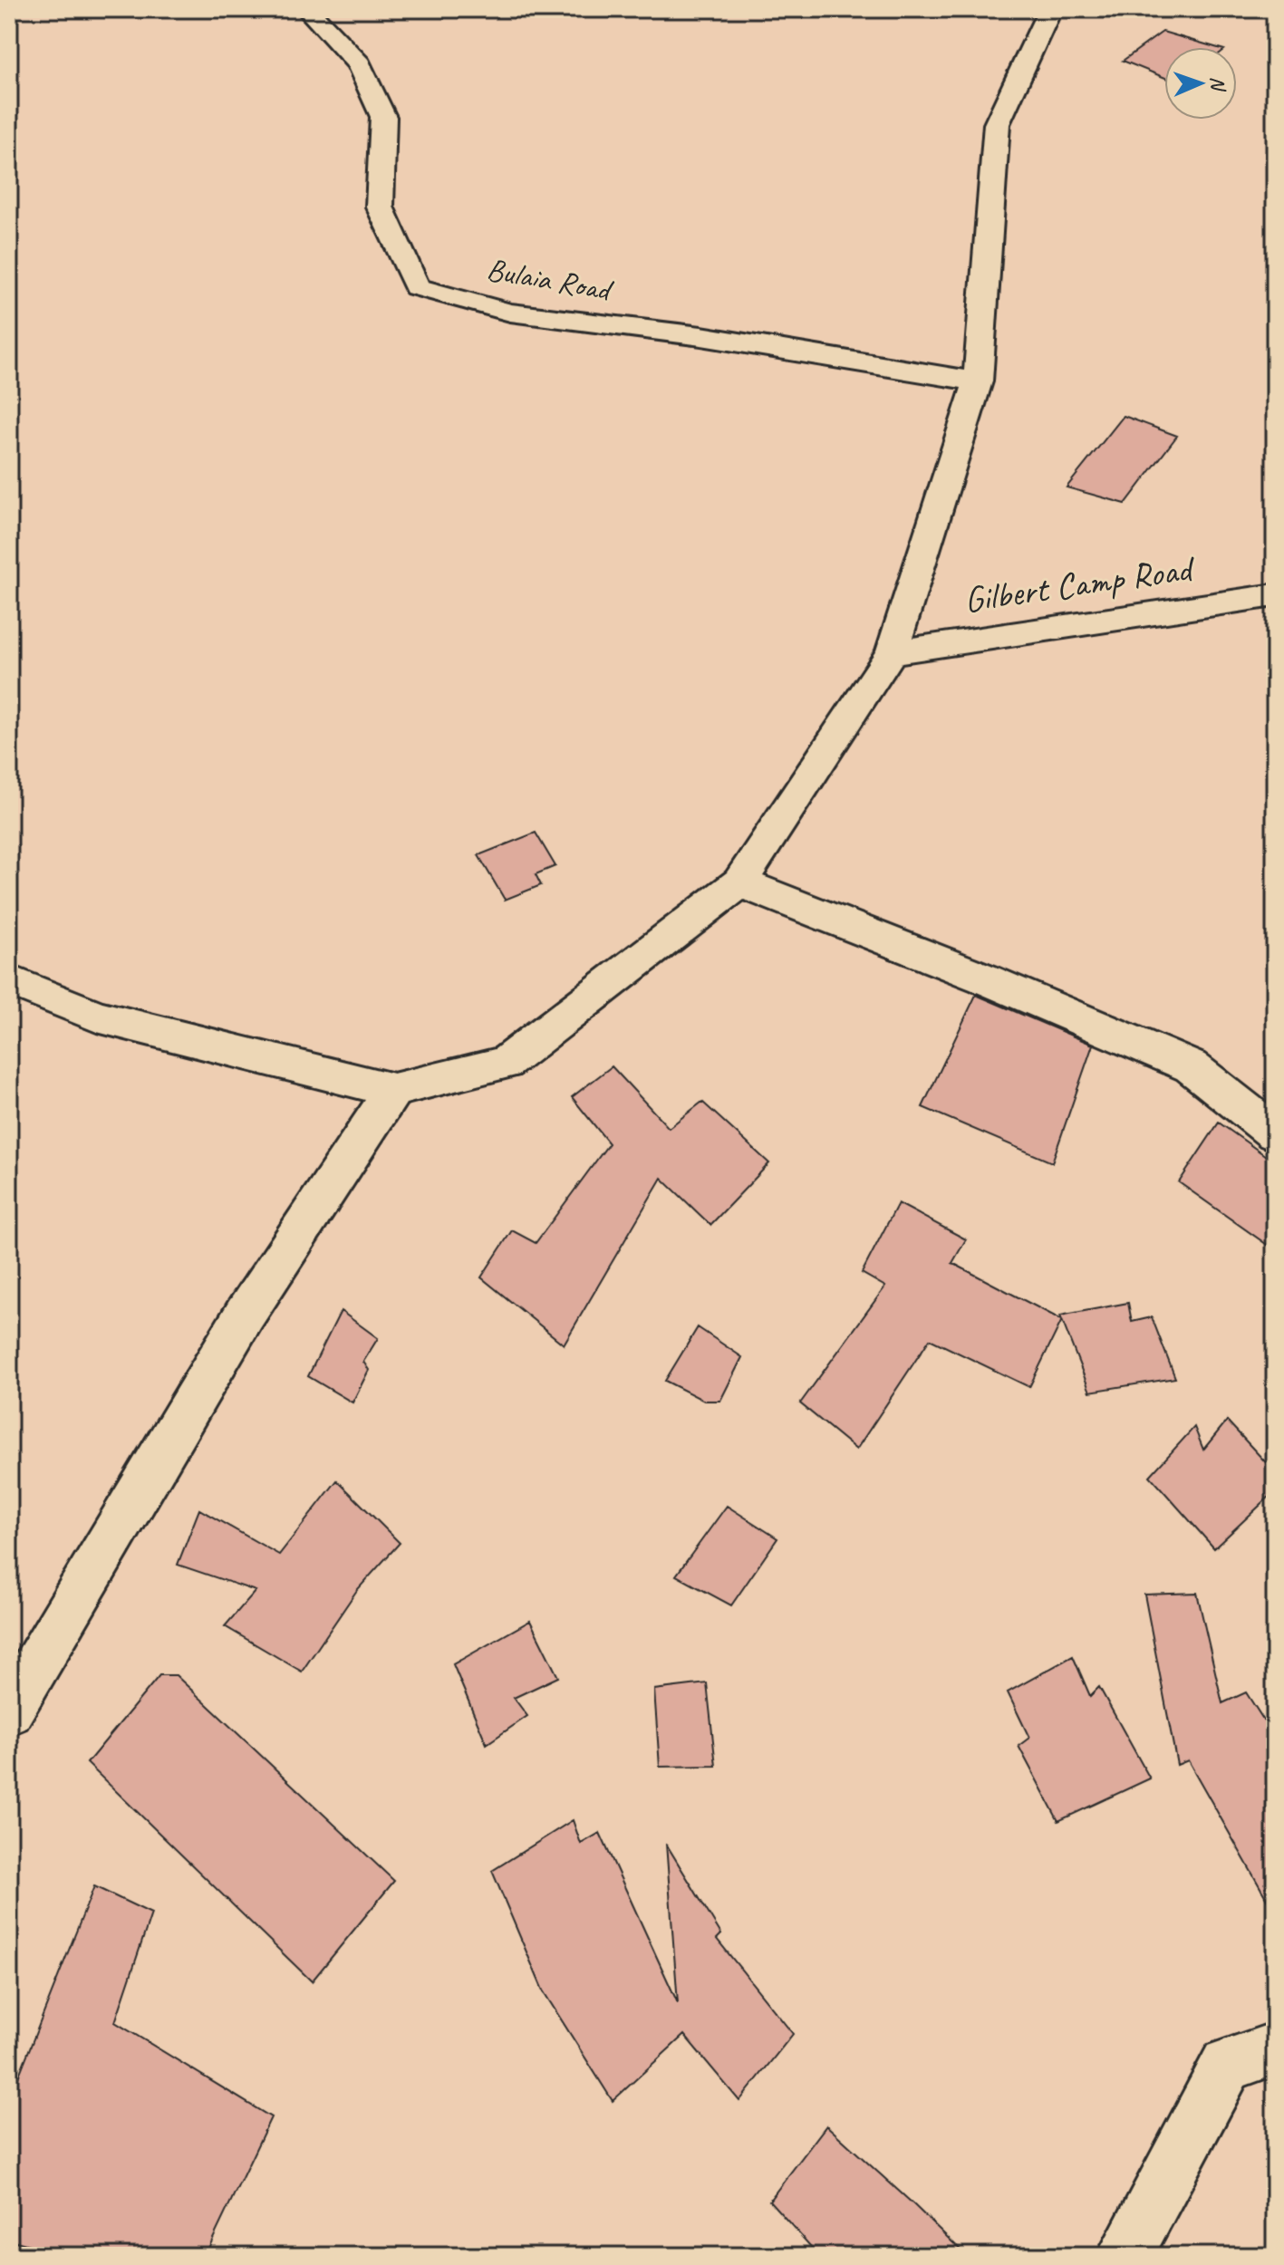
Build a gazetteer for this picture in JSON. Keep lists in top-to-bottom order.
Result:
{
  "streets": {
    "street": ["Bulaia Road", "Gilbert Camp Road"]
  },
  "north": "right"
}
